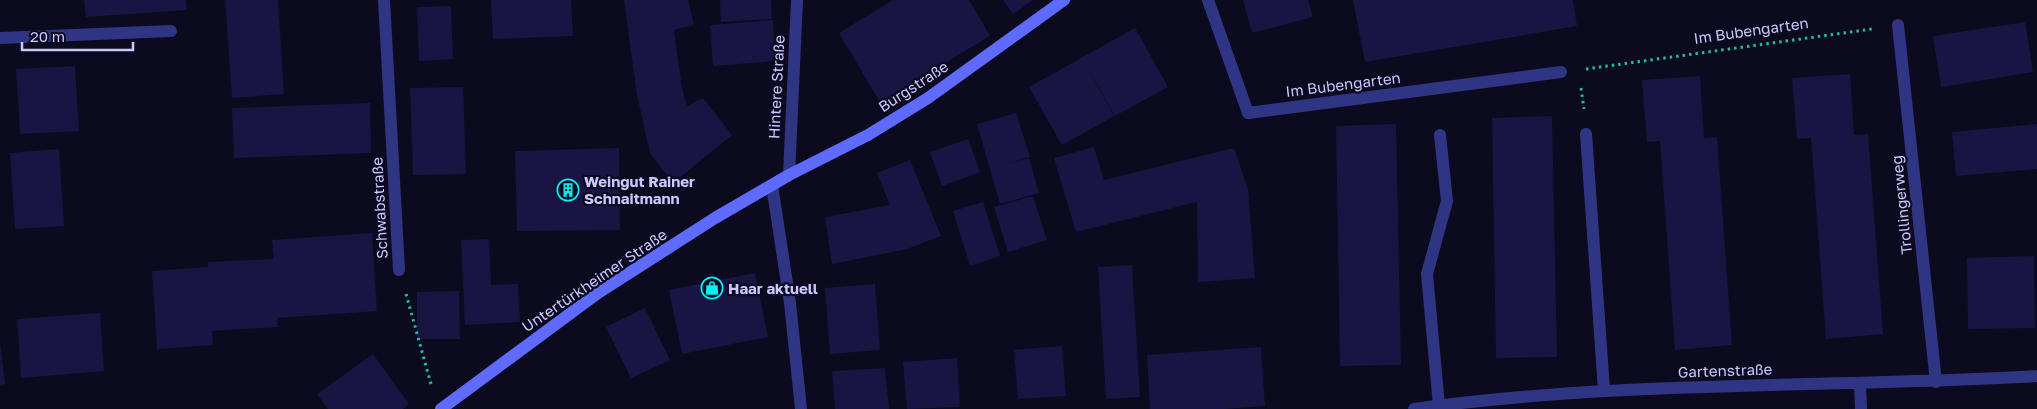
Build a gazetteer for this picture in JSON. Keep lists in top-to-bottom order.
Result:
{
  "streets": {
    "main road": ["Burgstraße", "Untertürkheimer Straße"],
    "street": [
      "Im Bubengarten",
      "Hintere Straße",
      "Trollingerweg",
      "Schwabstraße",
      "Gartenstraße"
    ]
  },
  "crossings": [
    ["Im Bubengarten", "Trollingerweg"],
    ["Burgstraße", "Hintere Straße"],
    ["Burgstraße", "Untertürkheimer Straße"],
    ["Trollingerweg", "Gartenstraße"]
  ],
  "places": {
    "building": ["Weingut Rainer Schnaitmann"],
    "shop": ["Haar aktuell"]
  },
  "scale_bar": "20 m"
}
